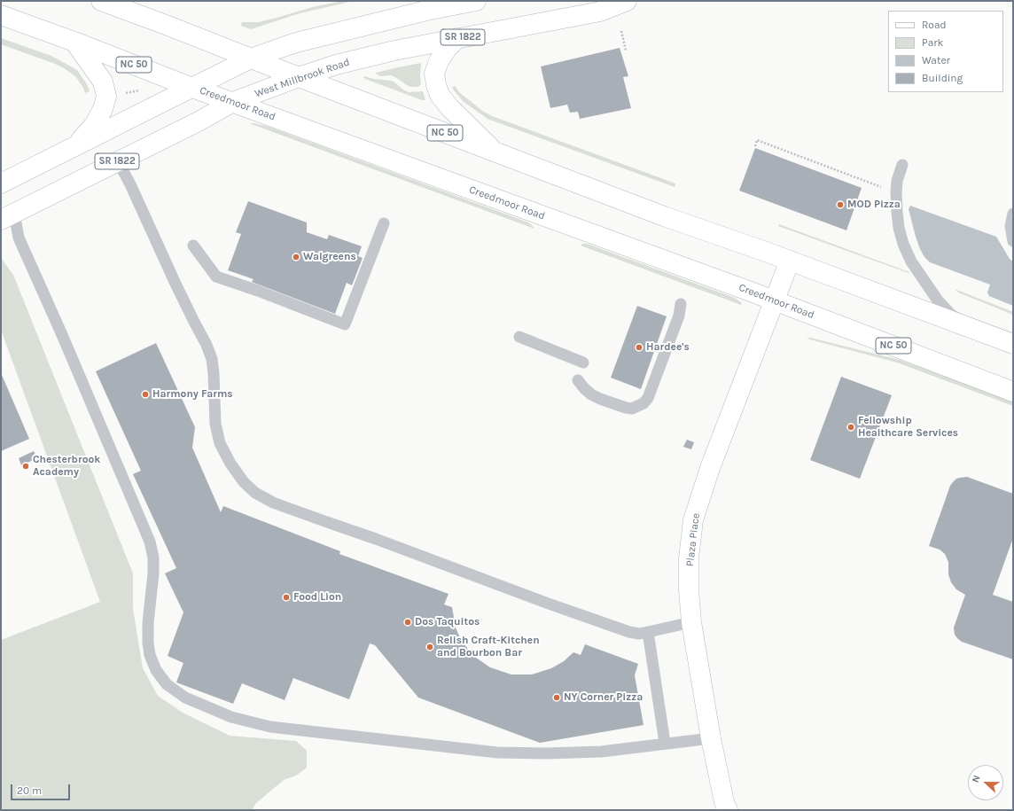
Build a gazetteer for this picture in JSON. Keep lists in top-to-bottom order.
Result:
{
  "streets": {
    "main road": [
      "SR 1822",
      "NC 50",
      "West Millbrook Road",
      "Creedmoor Road",
      "Plaza Place"
    ]
  },
  "crossings": [
    ["NC 50", "West Millbrook Road"],
    ["NC 50", "Plaza Place"],
    ["West Millbrook Road", "Creedmoor Road"],
    ["Creedmoor Road", "Plaza Place"]
  ],
  "places": [
    "MOD Pizza",
    "Walgreens",
    "Hardee's",
    "Harmony Farms",
    "Fellowship Healthcare Services",
    "Chesterbrook Academy",
    "Food Lion",
    "Dos Taquitos",
    "Relish Craft-Kitchen and Bourbon Bar",
    "NY Corner Pizza"
  ],
  "legend": [
    "Road",
    "Park",
    "Water",
    "Building"
  ],
  "scale_bar": "20 m",
  "north": "left"
}
